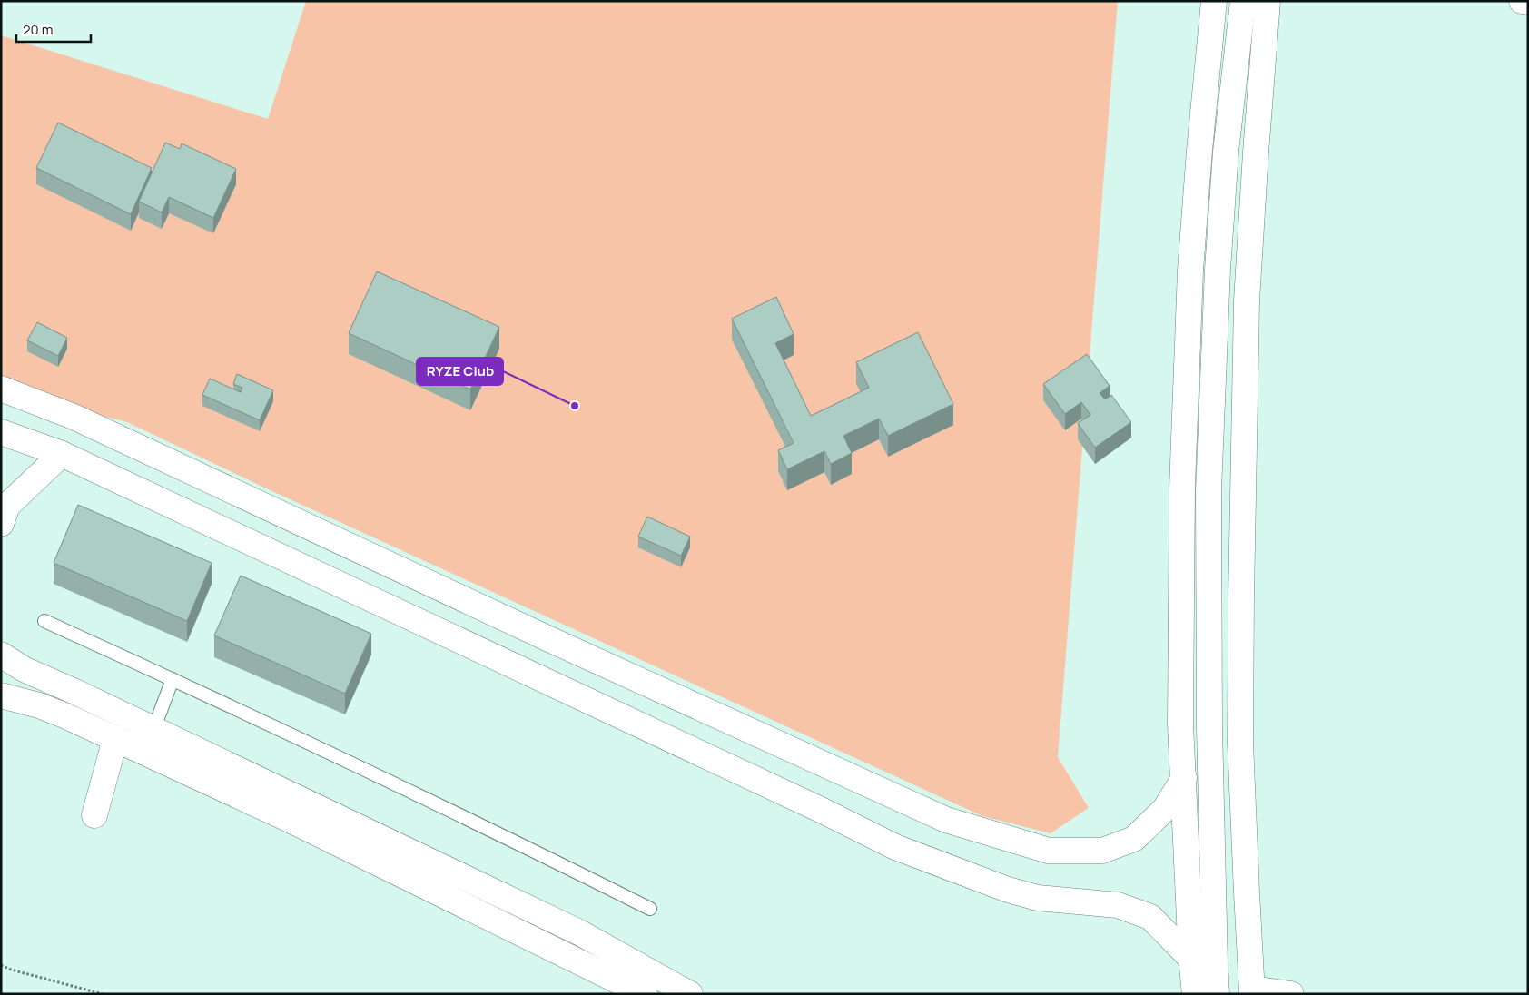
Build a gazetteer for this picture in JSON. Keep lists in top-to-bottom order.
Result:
{
  "places": ["RYZE Club"],
  "scale_bar": "20 m"
}
